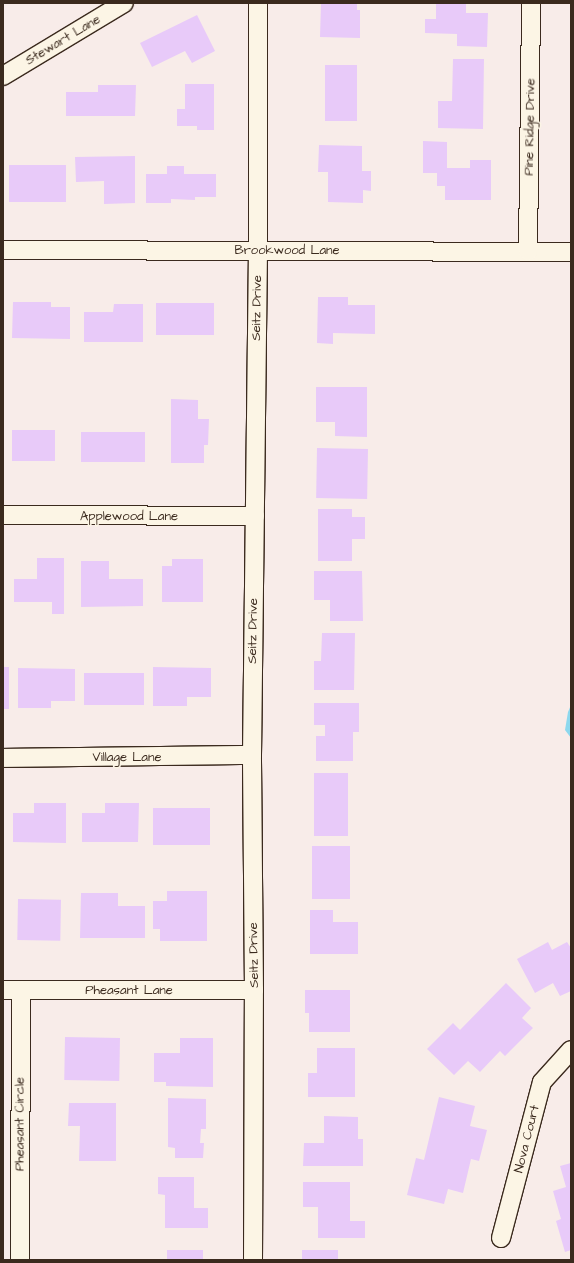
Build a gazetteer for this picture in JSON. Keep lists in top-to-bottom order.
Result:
{
  "streets": {
    "street": [
      "Stewart Lane",
      "Pine Ridge Drive",
      "Brookwood Lane",
      "Seitz Drive",
      "Applewood Lane",
      "Village Lane",
      "Pheasant Lane",
      "Pheasant Circle",
      "Nova Court"
    ]
  },
  "crossings": [
    ["Pine Ridge Drive", "Brookwood Lane"],
    ["Brookwood Lane", "Seitz Drive"],
    ["Seitz Drive", "Applewood Lane"],
    ["Seitz Drive", "Village Lane"],
    ["Seitz Drive", "Pheasant Lane"],
    ["Pheasant Lane", "Pheasant Circle"]
  ]
}
